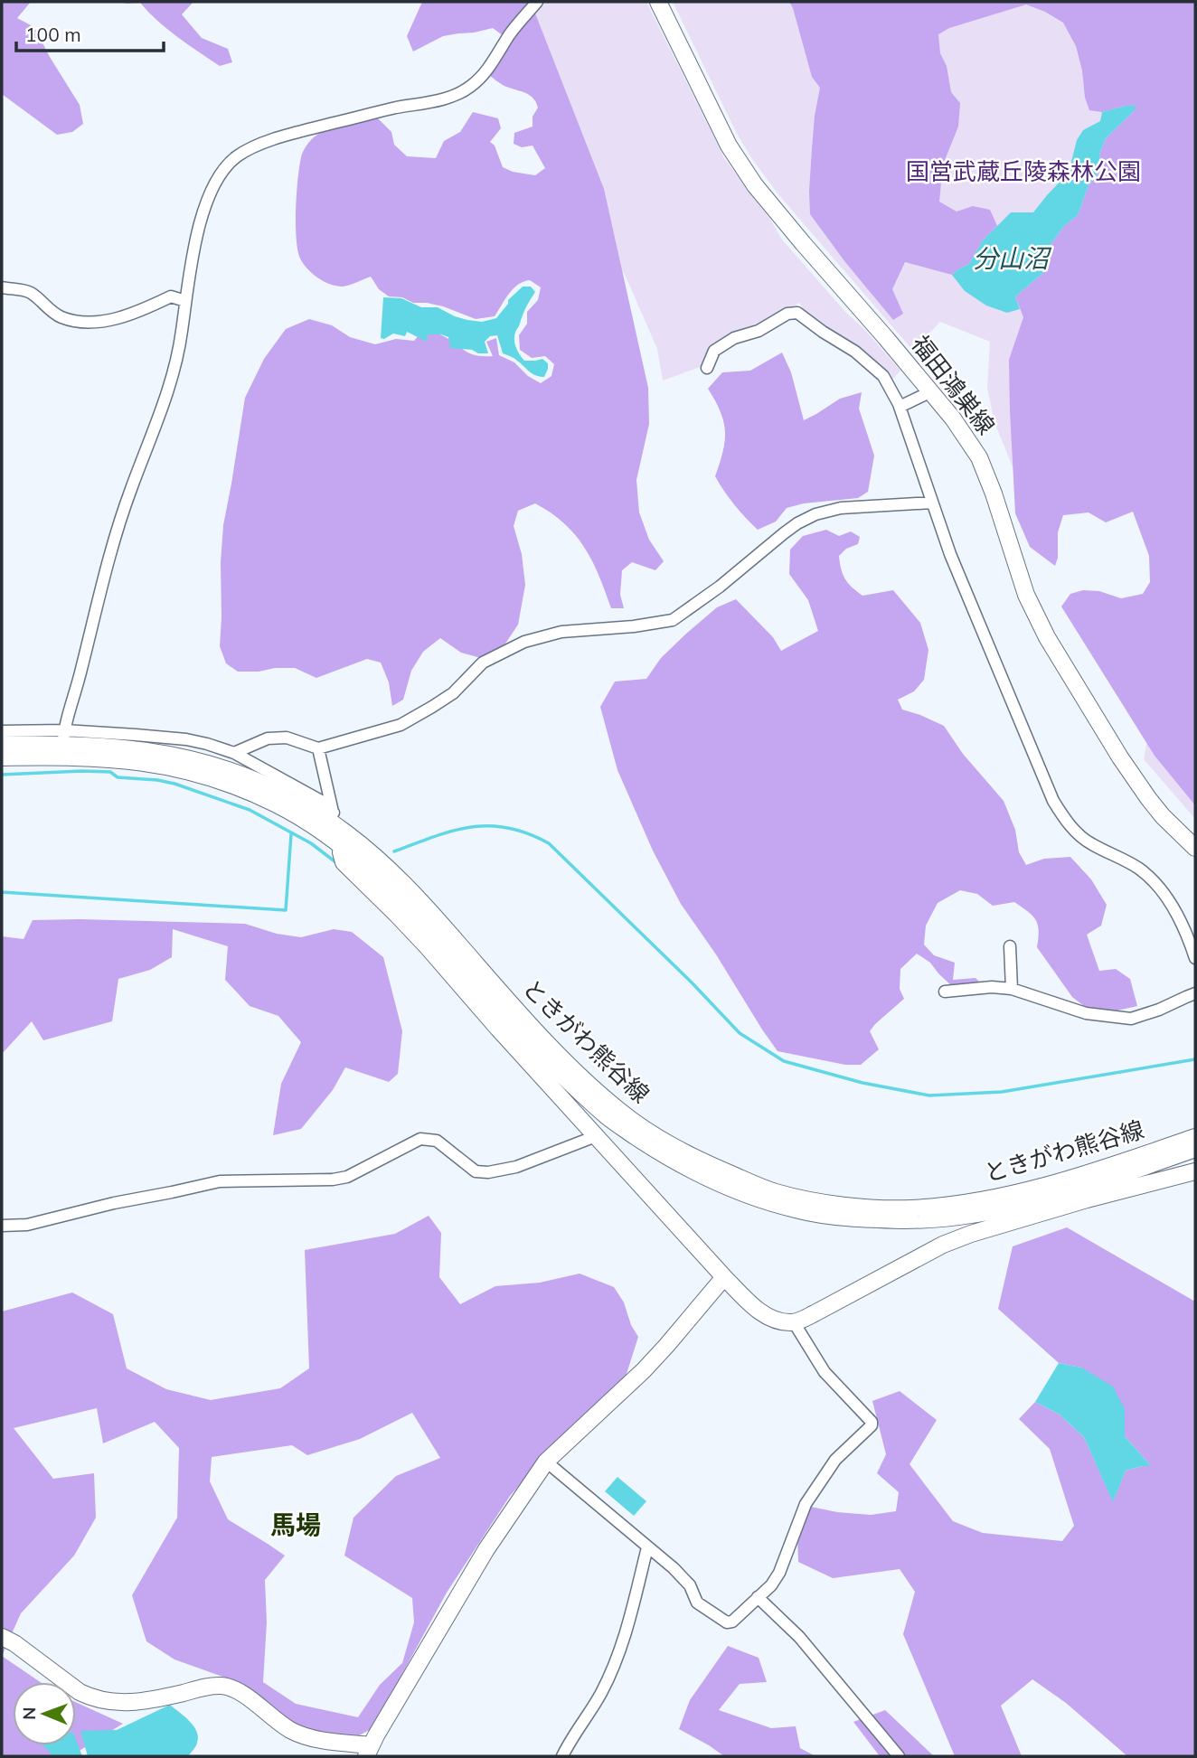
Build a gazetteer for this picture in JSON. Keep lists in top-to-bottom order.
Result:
{
  "streets": {
    "main road": ["福田鴻巣線", "ときがわ熊谷線"]
  },
  "districts": ["馬場"],
  "water": ["分山沼"],
  "parks": ["国営武蔵丘陵森林公園"],
  "scale_bar": "100 m",
  "north": "left"
}
